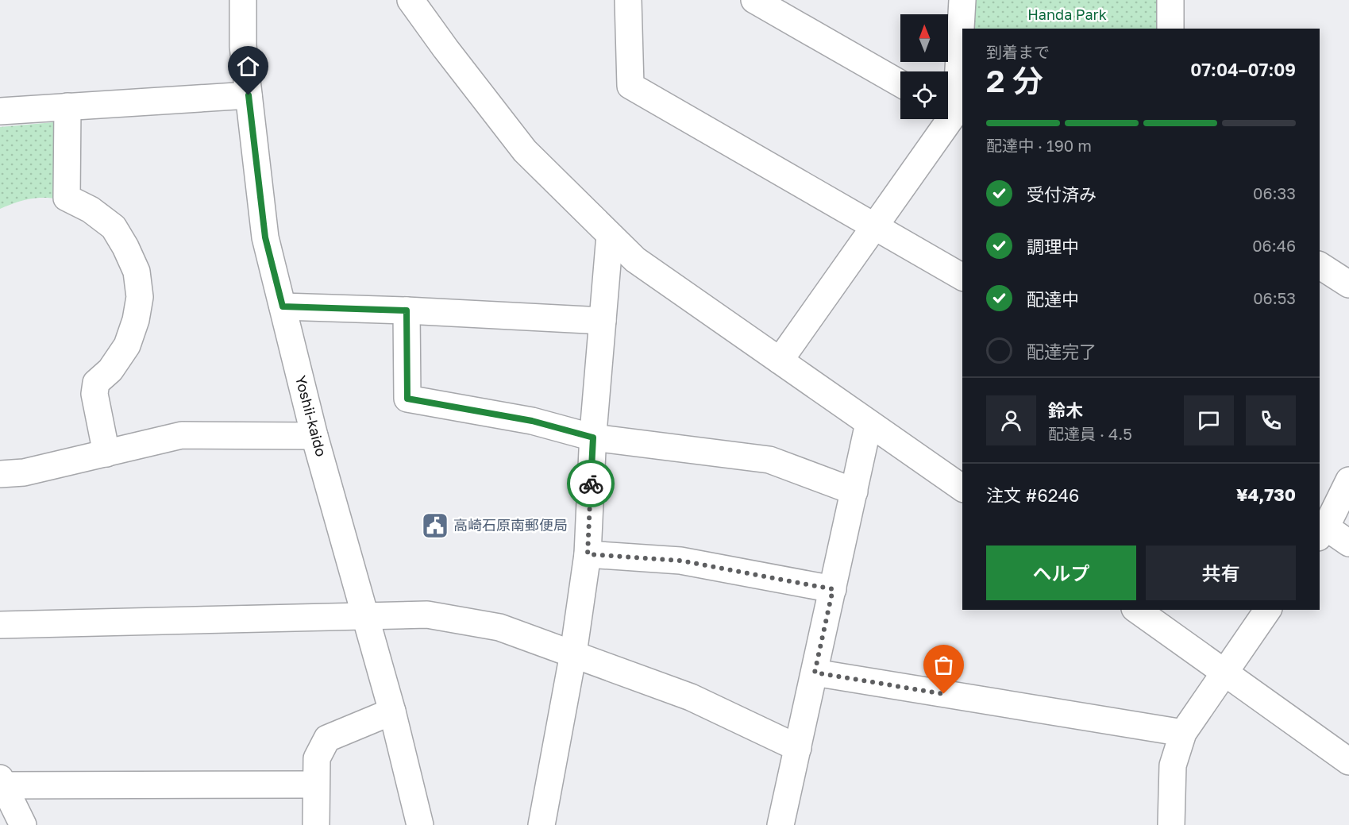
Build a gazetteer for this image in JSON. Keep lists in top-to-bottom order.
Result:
{
  "streets": {
    "street": ["Yoshii-kaido"]
  },
  "parks": ["Handa Park"],
  "places": {
    "public building": ["高崎石原南郵便局"]
  },
  "north": "top",
  "page": {
    "heading": ["2 分", "到着まで", "07:04–07:09"],
    "panel": [
      "鈴木",
      "配達員 · 4.5",
      "注文 #6246",
      "¥4,730"
    ],
    "bar": "配達中 · 190 m",
    "list": [
      ["受付済み", "06:33"],
      ["調理中", "06:46"],
      ["配達中", "06:53"],
      "配達完了"
    ],
    "buttons": ["ヘルプ", "共有"]
  }
}
